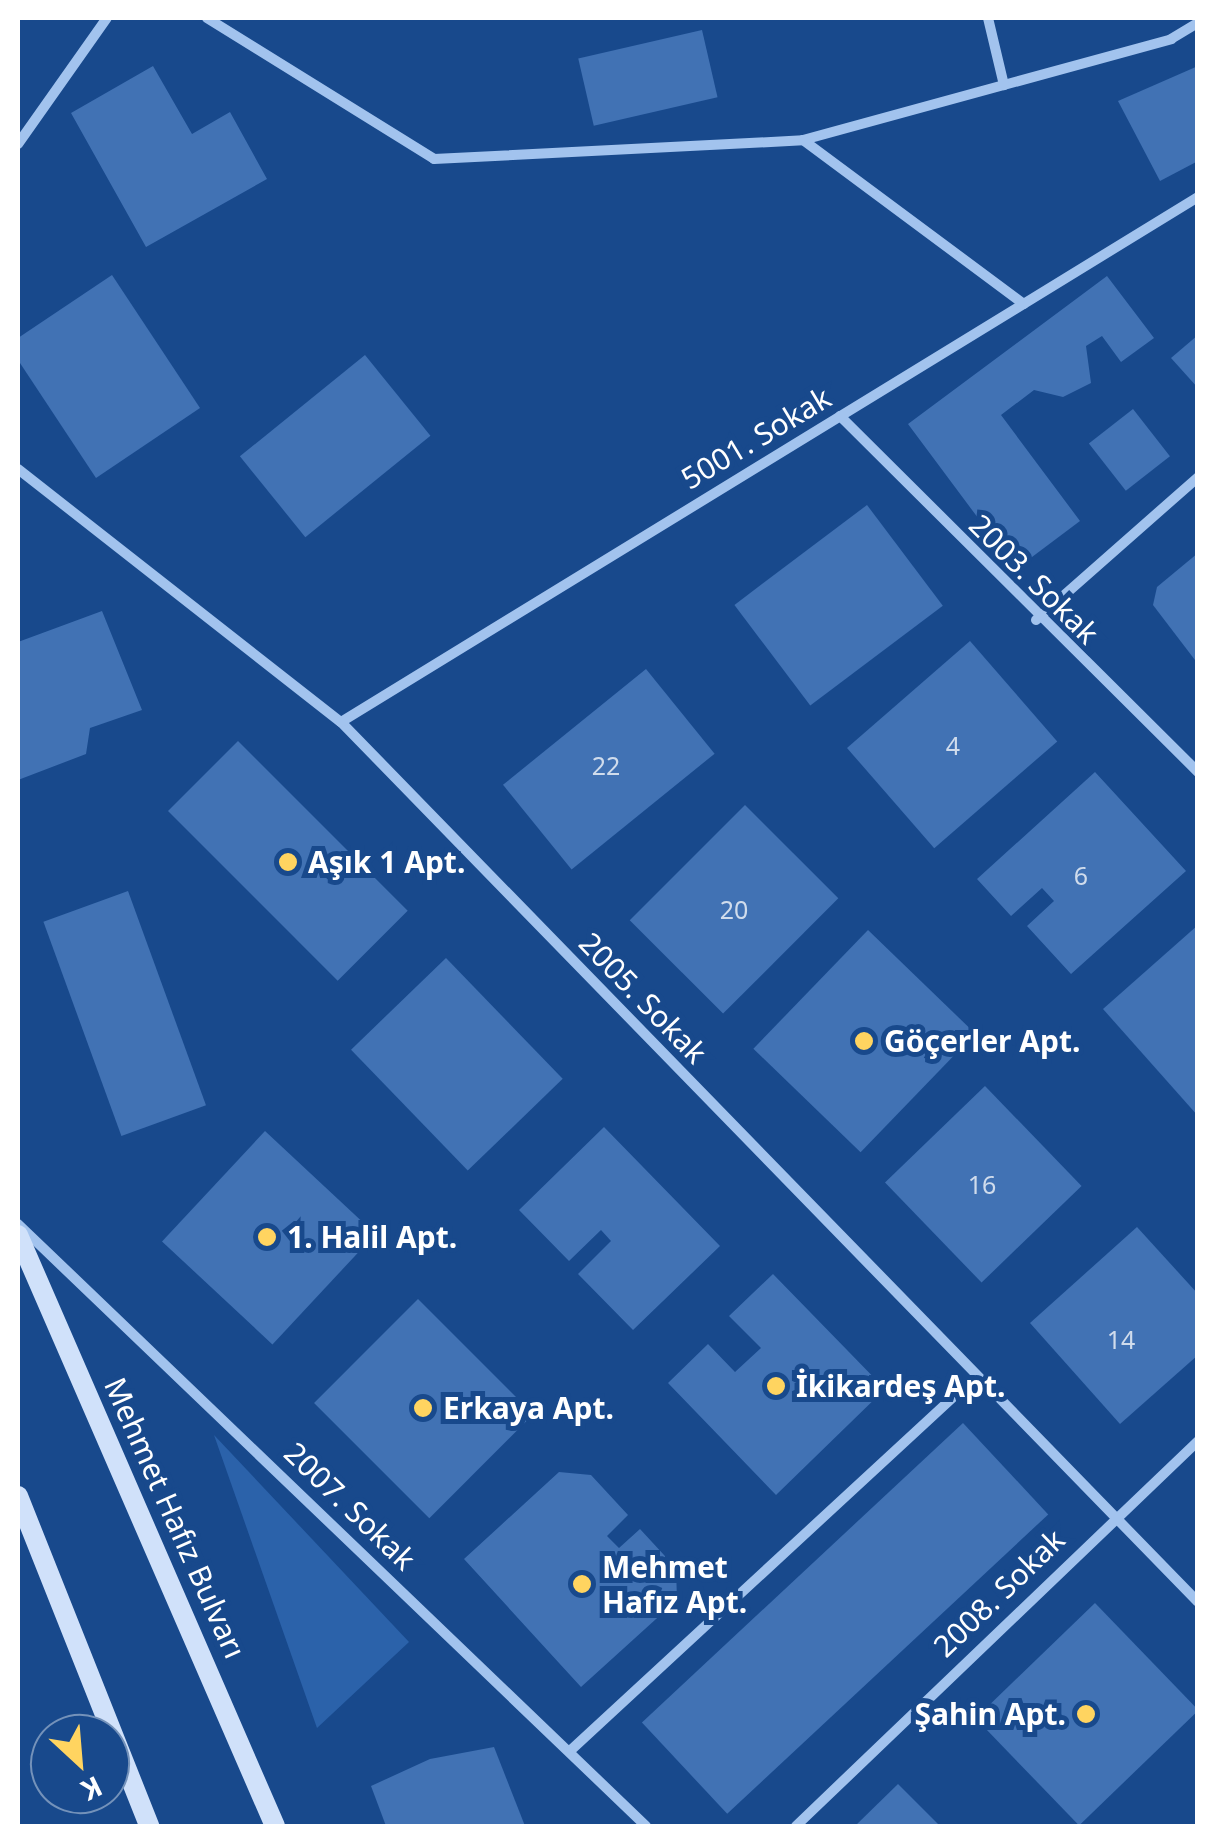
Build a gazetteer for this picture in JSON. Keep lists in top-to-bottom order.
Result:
{
  "streets": {
    "main road": ["Mehmet Hafız Bulvarı"],
    "street": [
      "5001. Sokak",
      "2003. Sokak",
      "2005. Sokak",
      "2007. Sokak",
      "2008. Sokak"
    ]
  },
  "crossings": [
    ["5001. Sokak", "2003. Sokak"],
    ["5001. Sokak", "2005. Sokak"],
    ["2005. Sokak", "2008. Sokak"]
  ],
  "places": [
    "Aşık 1 Apt.",
    "Göçerler Apt.",
    "1. Halil Apt.",
    "İkikardeş Apt.",
    "Erkaya Apt.",
    "Mehmet Hafız Apt.",
    "Şahin Apt."
  ],
  "house_numbers": [
    "4",
    "22",
    "6",
    "20",
    "16",
    "14"
  ],
  "north": "bottom right"
}
